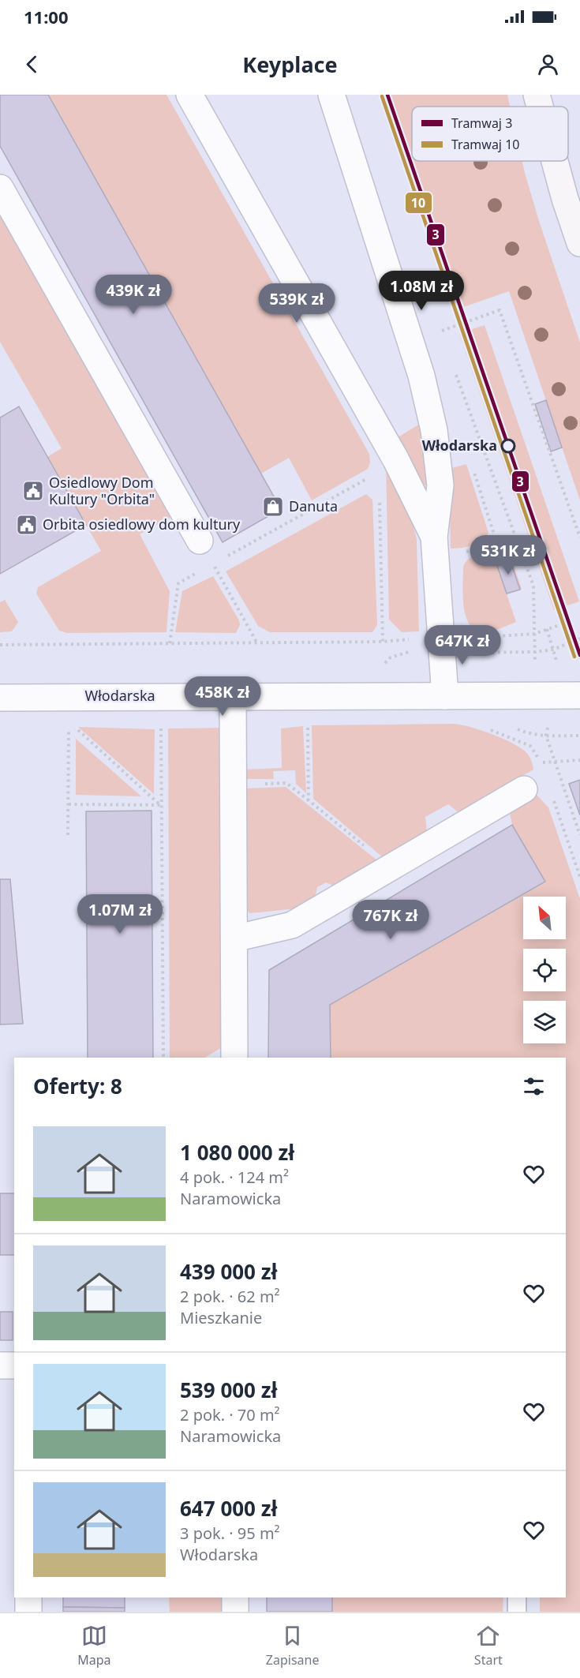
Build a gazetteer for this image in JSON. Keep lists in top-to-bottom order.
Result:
{
  "streets": {
    "street": ["Włodarska"]
  },
  "places": {
    "other": ["Włodarska"],
    "public building": ["Osiedlowy Dom Kultury \"Orbita\"", "Orbita osiedlowy dom kultury"],
    "shop": ["Danuta"]
  },
  "lines": ["tram line 3", "tram line 10"],
  "legend": ["Tramwaj 3", "Tramwaj 10"],
  "north": "top left",
  "page": {
    "status": "11:00",
    "header": "Keyplace",
    "price": [
      "1.08M zł",
      "439K zł",
      "539K zł",
      "531K zł",
      "647K zł",
      "458K zł",
      "1.07M zł",
      "767K zł"
    ],
    "heading": "Oferty: 8",
    "list": [
      {
        "name": "1 080 000 zł",
        "note": "4 pok. · 124 m² · Naramowicka"
      },
      {
        "name": "439 000 zł",
        "note": "2 pok. · 62 m² · Mieszkanie"
      },
      {
        "name": "539 000 zł",
        "note": "2 pok. · 70 m² · Naramowicka"
      },
      {
        "name": "647 000 zł",
        "note": "3 pok. · 95 m² · Włodarska"
      }
    ],
    "tabs": ["Mapa", "Zapisane", "Start"]
  }
}
